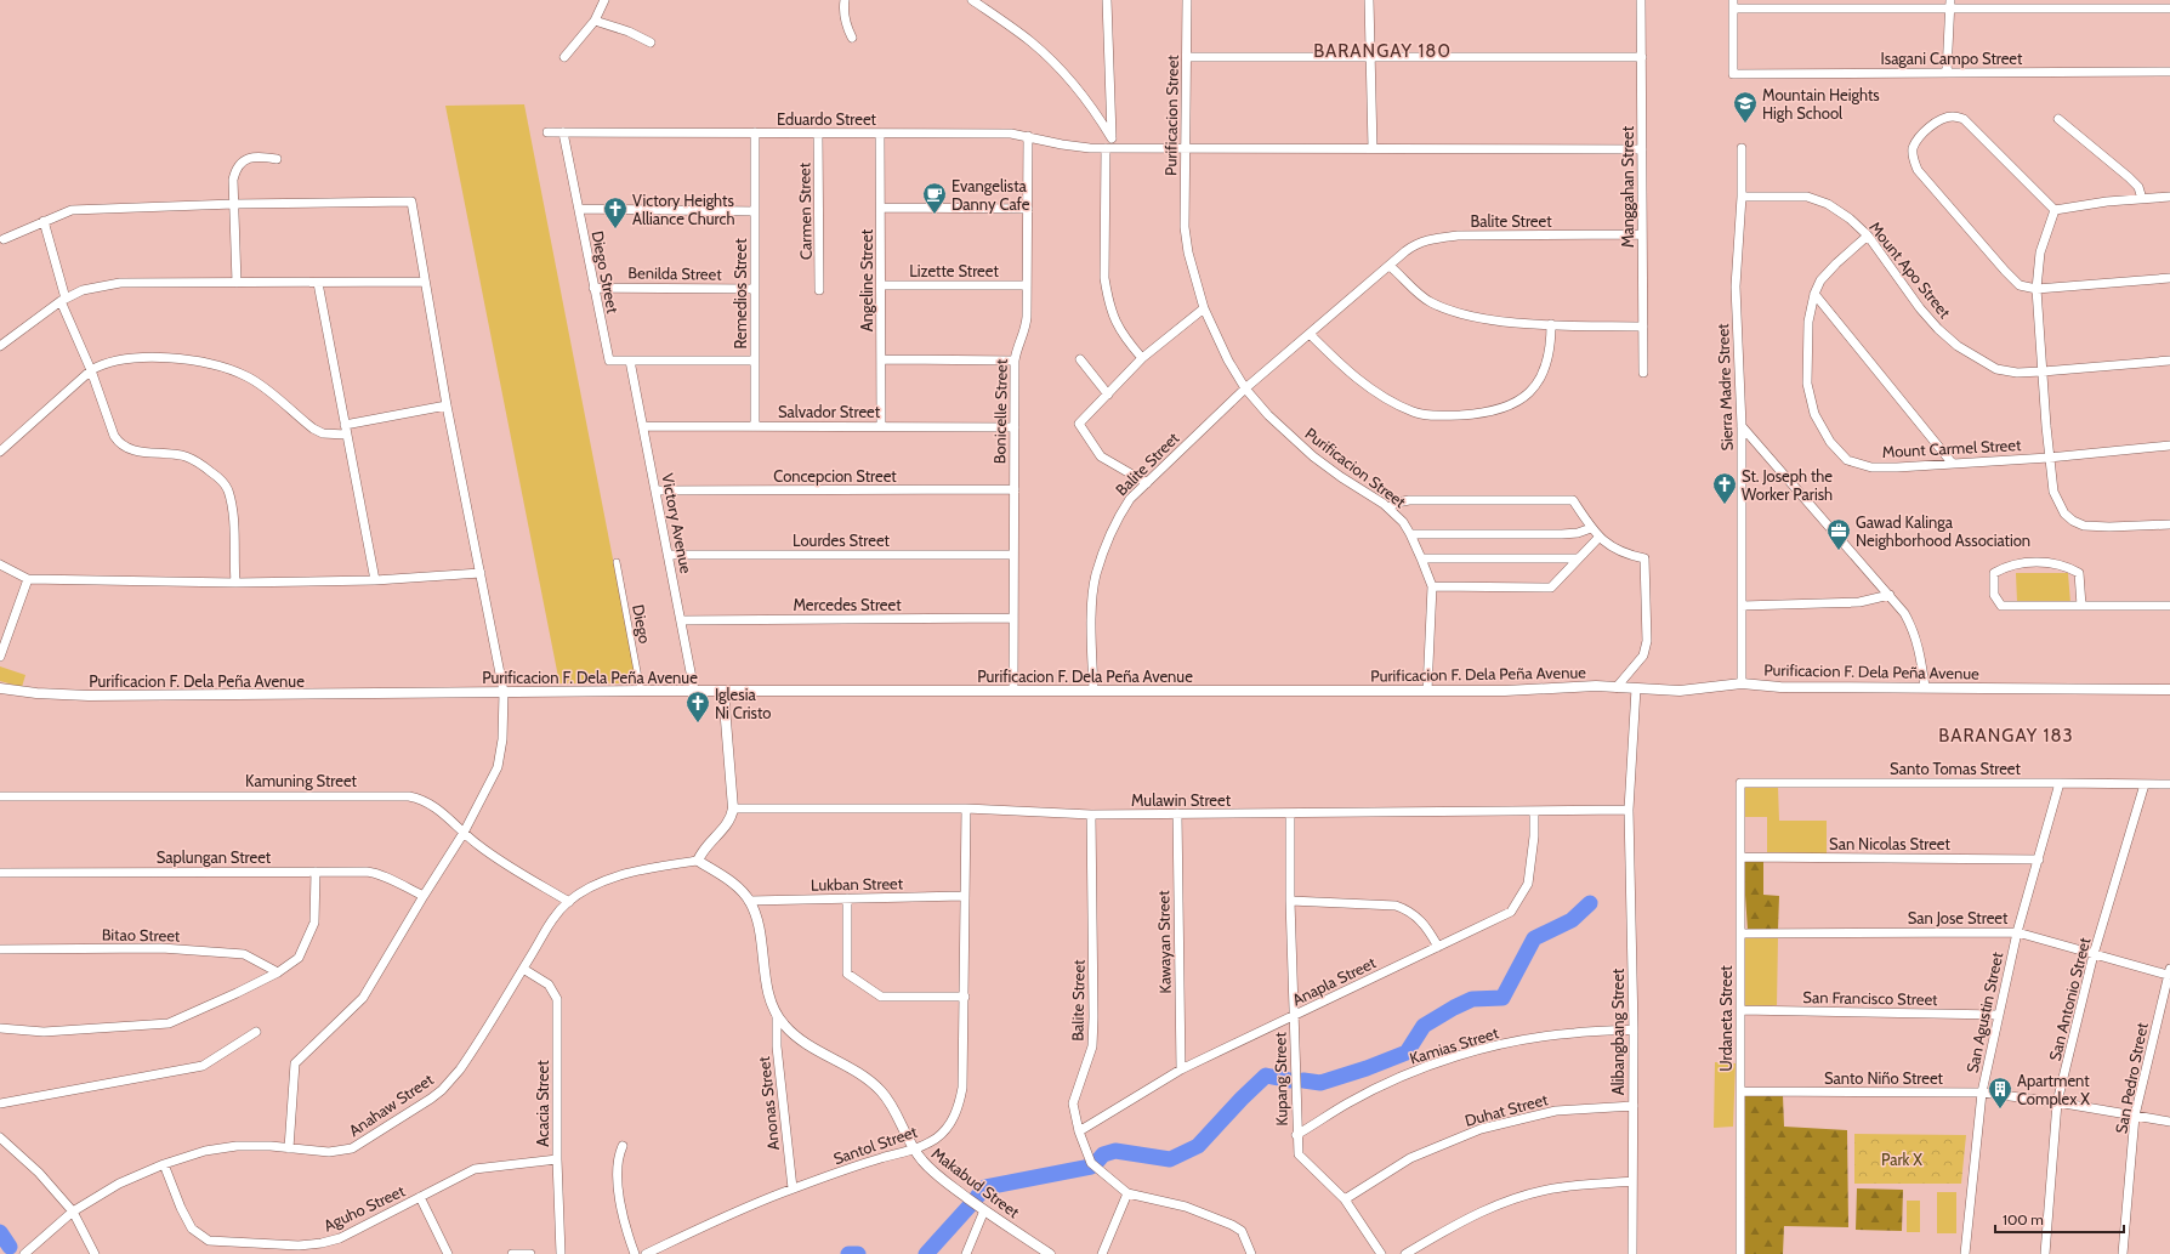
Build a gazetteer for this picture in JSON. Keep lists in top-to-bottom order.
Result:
{
  "streets": {
    "street": [
      "Isagani Campo Street",
      "Purificacion Street",
      "Eduardo Street",
      "Manggahan Street",
      "Carmen Street",
      "Balite Street",
      "Mount Apo Street",
      "Lizette Street",
      "Diego Street",
      "Benilda Street",
      "Angeline Street",
      "Remedios Street",
      "Sierra Madre Street",
      "Salvador Street",
      "Bonicelle Street",
      "Mount Carmel Street",
      "Concepcion Street",
      "Victory Avenue",
      "Lourdes Street",
      "Mercedes Street",
      "Diego",
      "Purificacion F. Dela Peña Avenue",
      "Santo Tomas Street",
      "Kamuning Street",
      "Mulawin Street",
      "San Nicolas Street",
      "Saplungan Street",
      "Lukban Street",
      "San Jose Street",
      "Bitao Street",
      "Kawayan Street",
      "Anapla Street",
      "San Francisco Street",
      "San Antonio Street",
      "San Agustin Street",
      "Urdaneta Street",
      "Alibangbang Street",
      "Kamias Street",
      "Santo Niño Street",
      "San Pedro Street",
      "Kupang Street",
      "Acacia Street",
      "Anonas Street",
      "Anahaw Street",
      "Duhat Street",
      "Santol Street",
      "Makabud Street",
      "Aguho Street"
    ]
  },
  "crossings": [
    ["Purificacion Street", "Eduardo Street"],
    ["Purificacion Street", "Balite Street"],
    ["Purificacion Street", "Purificacion F. Dela Peña Avenue"],
    ["Eduardo Street", "Manggahan Street"],
    ["Eduardo Street", "Carmen Street"],
    ["Eduardo Street", "Diego Street"],
    ["Eduardo Street", "Angeline Street"],
    ["Eduardo Street", "Remedios Street"],
    ["Eduardo Street", "Bonicelle Street"],
    ["Manggahan Street", "Balite Street"],
    ["Balite Street", "Purificacion F. Dela Peña Avenue"],
    ["Balite Street", "Mulawin Street"],
    ["Balite Street", "Anapla Street"],
    ["Mount Apo Street", "Sierra Madre Street"],
    ["Mount Apo Street", "Mount Carmel Street"],
    ["Lizette Street", "Angeline Street"],
    ["Lizette Street", "Bonicelle Street"],
    ["Diego Street", "Benilda Street"],
    ["Diego Street", "Victory Avenue"],
    ["Benilda Street", "Remedios Street"],
    ["Angeline Street", "Salvador Street"],
    ["Remedios Street", "Salvador Street"],
    ["Sierra Madre Street", "Purificacion F. Dela Peña Avenue"],
    ["Salvador Street", "Bonicelle Street"],
    ["Salvador Street", "Victory Avenue"],
    ["Bonicelle Street", "Concepcion Street"],
    ["Bonicelle Street", "Lourdes Street"],
    ["Bonicelle Street", "Mercedes Street"],
    ["Bonicelle Street", "Purificacion F. Dela Peña Avenue"],
    ["Concepcion Street", "Victory Avenue"],
    ["Victory Avenue", "Lourdes Street"],
    ["Victory Avenue", "Mercedes Street"],
    ["Victory Avenue", "Purificacion F. Dela Peña Avenue"],
    ["Diego", "Purificacion F. Dela Peña Avenue"],
    ["Purificacion F. Dela Peña Avenue", "Alibangbang Street"],
    ["Santo Tomas Street", "San Antonio Street"],
    ["Santo Tomas Street", "San Agustin Street"],
    ["Santo Tomas Street", "Urdaneta Street"],
    ["Kamuning Street", "Anahaw Street"],
    ["Mulawin Street", "Kawayan Street"],
    ["Mulawin Street", "Anapla Street"],
    ["Mulawin Street", "Alibangbang Street"],
    ["Mulawin Street", "Kupang Street"],
    ["Mulawin Street", "Santol Street"],
    ["San Nicolas Street", "San Agustin Street"],
    ["San Nicolas Street", "Urdaneta Street"],
    ["Lukban Street", "Santol Street"],
    ["Lukban Street", "Makabud Street"],
    ["San Jose Street", "San Antonio Street"],
    ["San Jose Street", "San Agustin Street"],
    ["San Jose Street", "Urdaneta Street"],
    ["San Jose Street", "San Pedro Street"],
    ["Kawayan Street", "Anapla Street"],
    ["Anapla Street", "Kupang Street"],
    ["San Francisco Street", "San Agustin Street"],
    ["San Francisco Street", "Urdaneta Street"],
    ["San Antonio Street", "Santo Niño Street"],
    ["San Agustin Street", "Santo Niño Street"],
    ["Urdaneta Street", "Santo Niño Street"],
    ["Alibangbang Street", "Kamias Street"],
    ["Alibangbang Street", "Duhat Street"],
    ["Kamias Street", "Kupang Street"],
    ["Santo Niño Street", "San Pedro Street"],
    ["Kupang Street", "Duhat Street"],
    ["Acacia Street", "Anahaw Street"],
    ["Acacia Street", "Aguho Street"],
    ["Anonas Street", "Santol Street"],
    ["Anonas Street", "Makabud Street"],
    ["Anahaw Street", "Makabud Street"],
    ["Anahaw Street", "Aguho Street"],
    ["Santol Street", "Makabud Street"]
  ],
  "districts": ["BARANGAY 180", "BARANGAY 183"],
  "parks": ["Park X"],
  "places": {
    "school or university": ["Mountain Heights High School"],
    "cafe": ["Evangelista Danny Cafe"],
    "church": ["Victory Heights Alliance Church", "St. Joseph the Worker Parish", "Iglesia Ni Cristo"],
    "office": ["Gawad Kalinga Neighborhood Association"],
    "building": ["Apartment Complex X"]
  },
  "scale_bar": "100 m"
}
